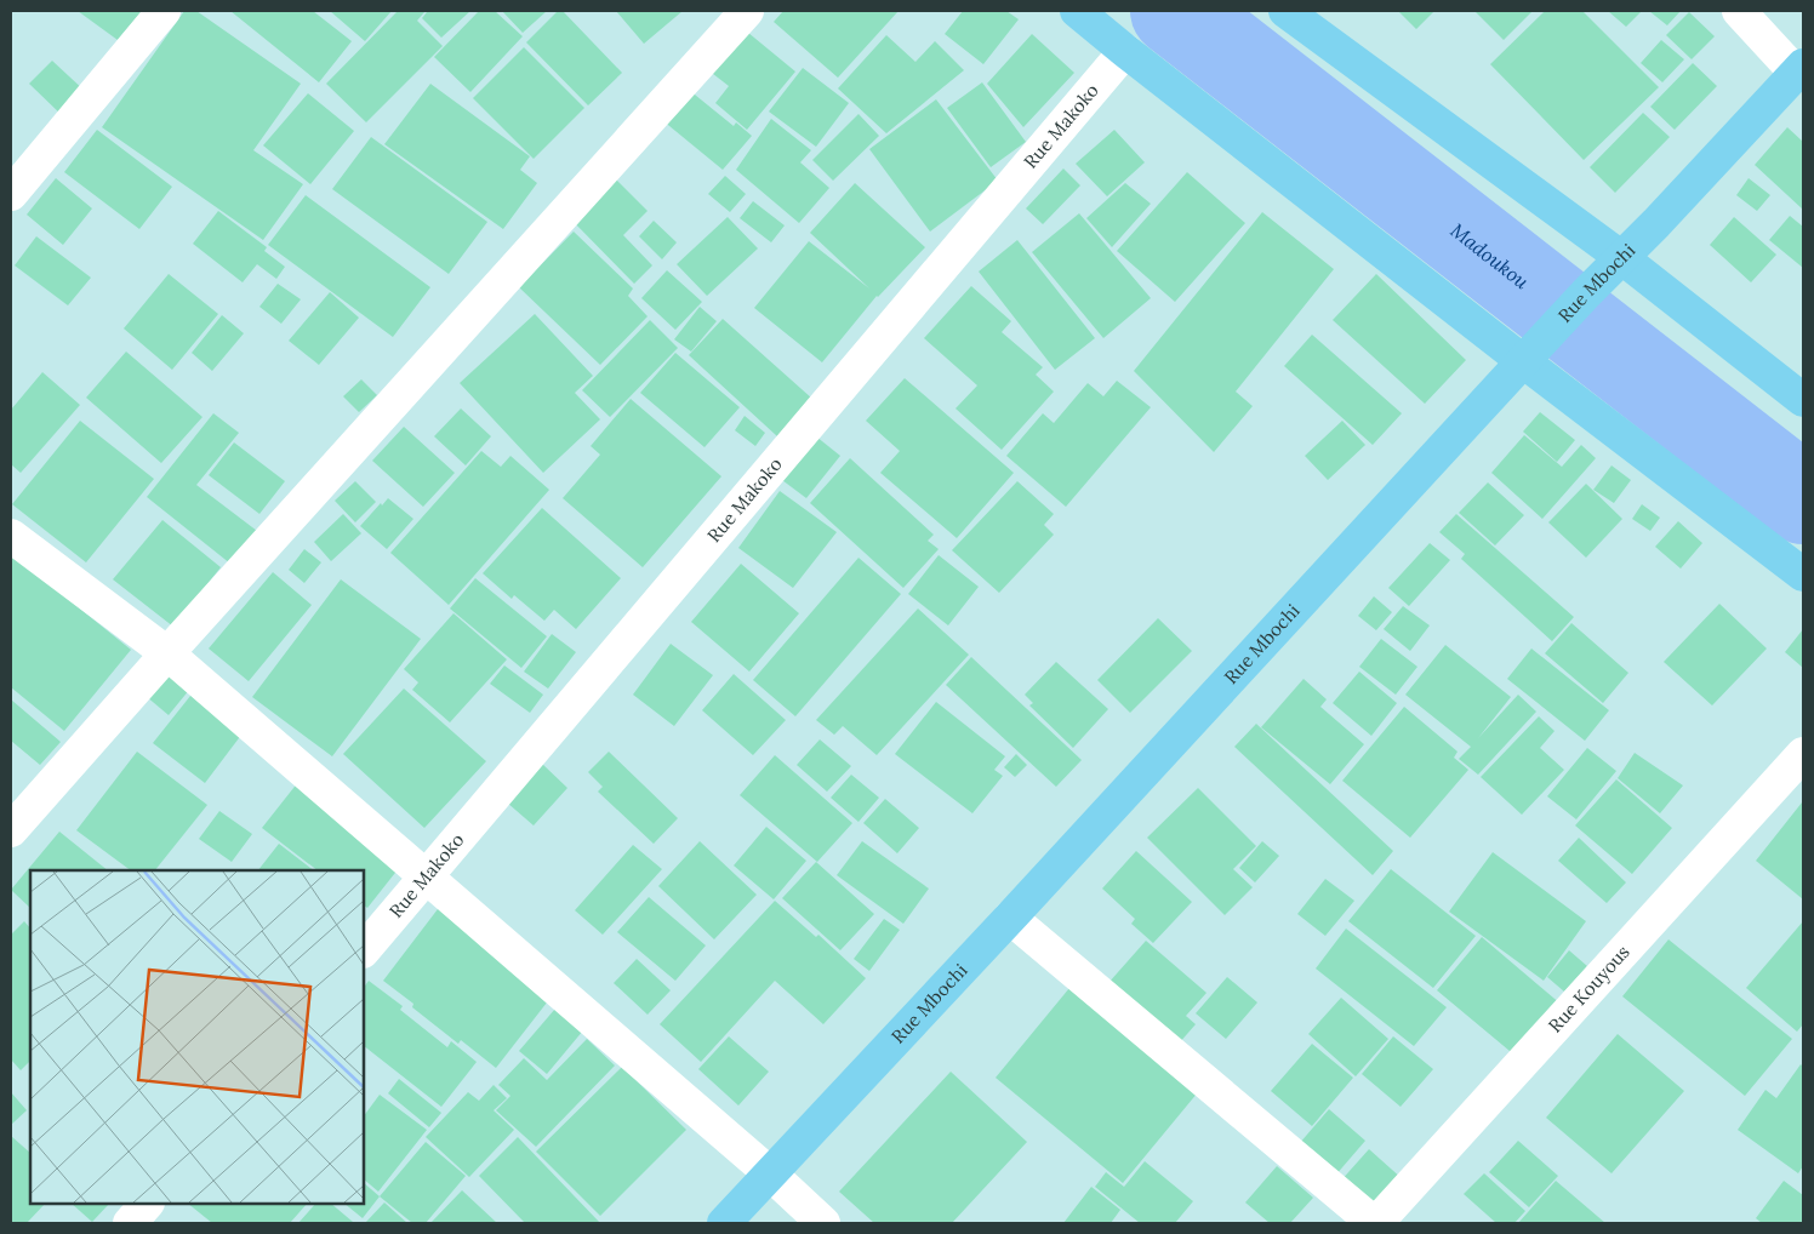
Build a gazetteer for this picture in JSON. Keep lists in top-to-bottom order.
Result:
{
  "streets": {
    "main road": ["Rue Mbochi"],
    "street": ["Rue Makoko", "Rue Kouyous"]
  },
  "water": ["Madoukou"]
}
